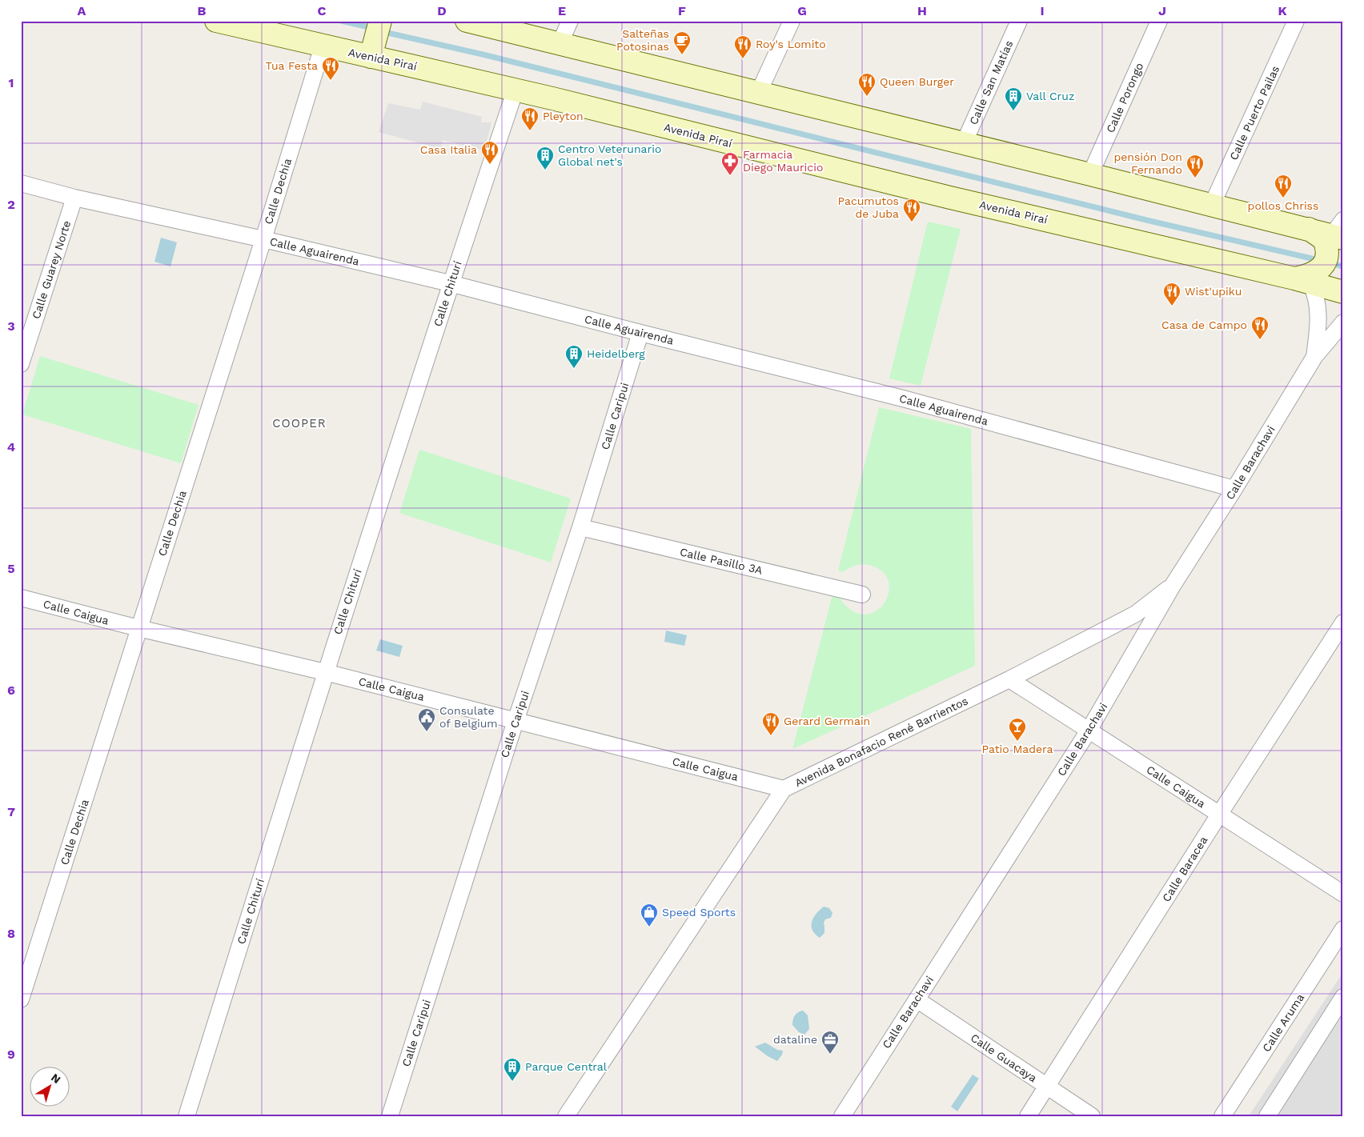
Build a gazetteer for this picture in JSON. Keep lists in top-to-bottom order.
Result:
{
  "streets": {
    "main road": ["Avenida Piraí"],
    "street": [
      "Calle San Matías",
      "Calle Porongo",
      "Calle Puerto Pailas",
      "Calle Dechia",
      "Calle Aguairenda",
      "Calle Guarey Norte",
      "Calle Chiturí",
      "Calle Caripui",
      "Calle Barachavi",
      "Calle Pasillo 3A",
      "Calle Caigua",
      "Avenida Bonafacio René Barrientos",
      "Calle Baracea",
      "Calle Aruma",
      "Calle Guacaya"
    ]
  },
  "crossings": [
    ["Avenida Piraí", "Calle Dechia"],
    ["Avenida Piraí", "Calle Chiturí"],
    ["Avenida Piraí", "Calle Barachavi"],
    ["Calle Dechia", "Calle Aguairenda"],
    ["Calle Dechia", "Calle Caigua"],
    ["Calle Aguairenda", "Calle Guarey Norte"],
    ["Calle Aguairenda", "Calle Chiturí"],
    ["Calle Aguairenda", "Calle Caripui"],
    ["Calle Aguairenda", "Calle Barachavi"],
    ["Calle Chiturí", "Calle Caigua"],
    ["Calle Caripui", "Calle Pasillo 3A"],
    ["Calle Caripui", "Calle Caigua"],
    ["Calle Barachavi", "Calle Caigua"],
    ["Calle Barachavi", "Avenida Bonafacio René Barrientos"],
    ["Calle Barachavi", "Calle Guacaya"],
    ["Calle Caigua", "Avenida Bonafacio René Barrientos"],
    ["Calle Caigua", "Calle Baracea"],
    ["Calle Baracea", "Calle Guacaya"]
  ],
  "districts": ["COOPER"],
  "places": {
    "cafe": ["Salteñas Potosinas"],
    "restaurant": [
      "Roy's Lomito",
      "Tua Festa",
      "Queen Burger",
      "Pleyton",
      "Casa Italia",
      "pensión Don Fernando",
      "pollos Chriss",
      "Pacumutos de Juba",
      "Wist'upiku",
      "Casa de Campo",
      "Gerard Germain"
    ],
    "building": [
      "Vall Cruz",
      "Centro Veterunario Global net's",
      "Heidelberg",
      "Parque Central"
    ],
    "pharmacy": ["Farmacia Diego Mauricio"],
    "public building": ["Consulate of Belgium"],
    "bar": ["Patio Madera"],
    "shop": ["Speed Sports"],
    "office": ["dataline"]
  },
  "north": "top right",
  "grid": {
    "columns": [
      "A",
      "B",
      "C",
      "D",
      "E",
      "F",
      "G",
      "H",
      "I",
      "J",
      "K"
    ],
    "rows": [
      "1",
      "2",
      "3",
      "4",
      "5",
      "6",
      "7",
      "8",
      "9"
    ]
  }
}
